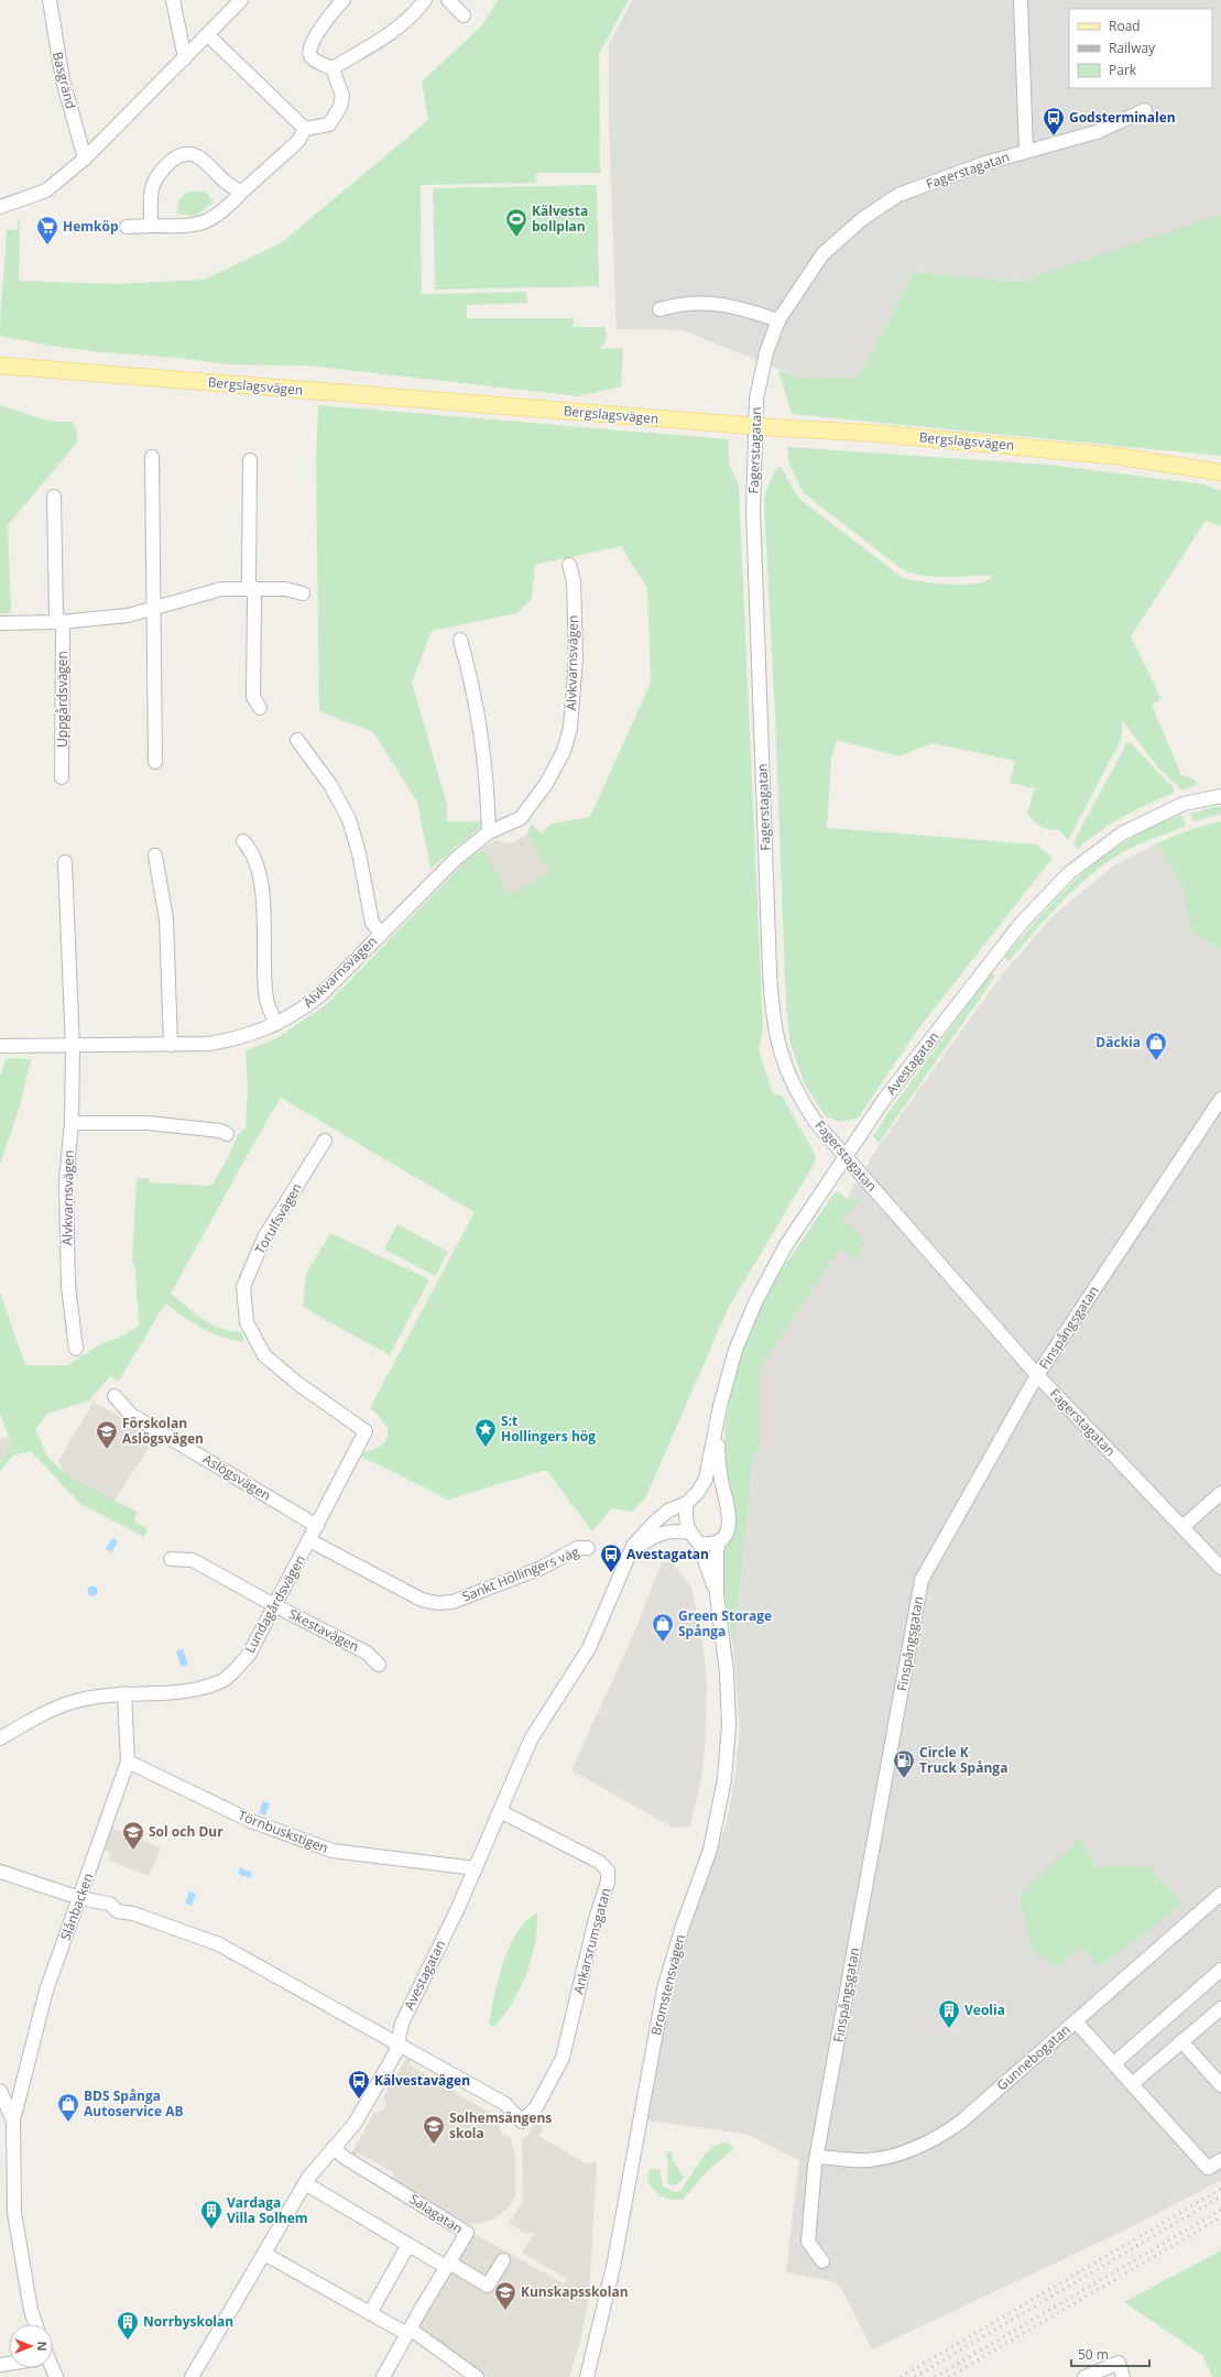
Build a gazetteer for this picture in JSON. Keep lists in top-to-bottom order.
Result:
{
  "streets": {
    "main road": ["Bergslagsvägen"],
    "street": [
      "Basgränd",
      "Fagerstagatan",
      "Älvkvarnsvägen",
      "Uppgårdsvägen",
      "Avestagatan",
      "Torulfsvägen",
      "Finspångsgatan",
      "Aslögsvägen",
      "Sankt Hollingers väg",
      "Lundagårdsvägen",
      "Skestavägen",
      "Törnbuskstigen",
      "Slånbacken",
      "Ankarsrumsgatan",
      "Bromstensvägen",
      "Gunnebogatan",
      "Salagatan"
    ]
  },
  "crossings": [
    ["Fagerstagatan", "Bergslagsvägen"],
    ["Fagerstagatan", "Avestagatan"],
    ["Fagerstagatan", "Finspångsgatan"],
    ["Avestagatan", "Törnbuskstigen"],
    ["Avestagatan", "Ankarsrumsgatan"],
    ["Avestagatan", "Bromstensvägen"],
    ["Avestagatan", "Salagatan"],
    ["Torulfsvägen", "Lundagårdsvägen"],
    ["Finspångsgatan", "Gunnebogatan"],
    ["Aslögsvägen", "Lundagårdsvägen"],
    ["Sankt Hollingers väg", "Lundagårdsvägen"],
    ["Lundagårdsvägen", "Skestavägen"],
    ["Lundagårdsvägen", "Slånbacken"],
    ["Törnbuskstigen", "Slånbacken"]
  ],
  "places": {
    "bus stop": ["Godsterminalen", "Avestagatan", "Kälvestavägen"],
    "sports": ["Kälvesta bollplan"],
    "supermarket": ["Hemköp"],
    "shop": ["Däckia", "Green Storage Spånga", "BDS Spånga Autoservice AB"],
    "place": ["S:t Hollingers hög"],
    "school or university": [
      "Förskolan Aslögsvägen",
      "Sol och Dur",
      "Solhemsängens skola",
      "Kunskapsskolan"
    ],
    "fuel station": ["Circle K Truck Spånga"],
    "building": ["Veolia", "Vardaga Villa Solhem", "Norrbyskolan"]
  },
  "legend": ["Road", "Railway", "Park"],
  "scale_bar": "50 m",
  "north": "right"
}
